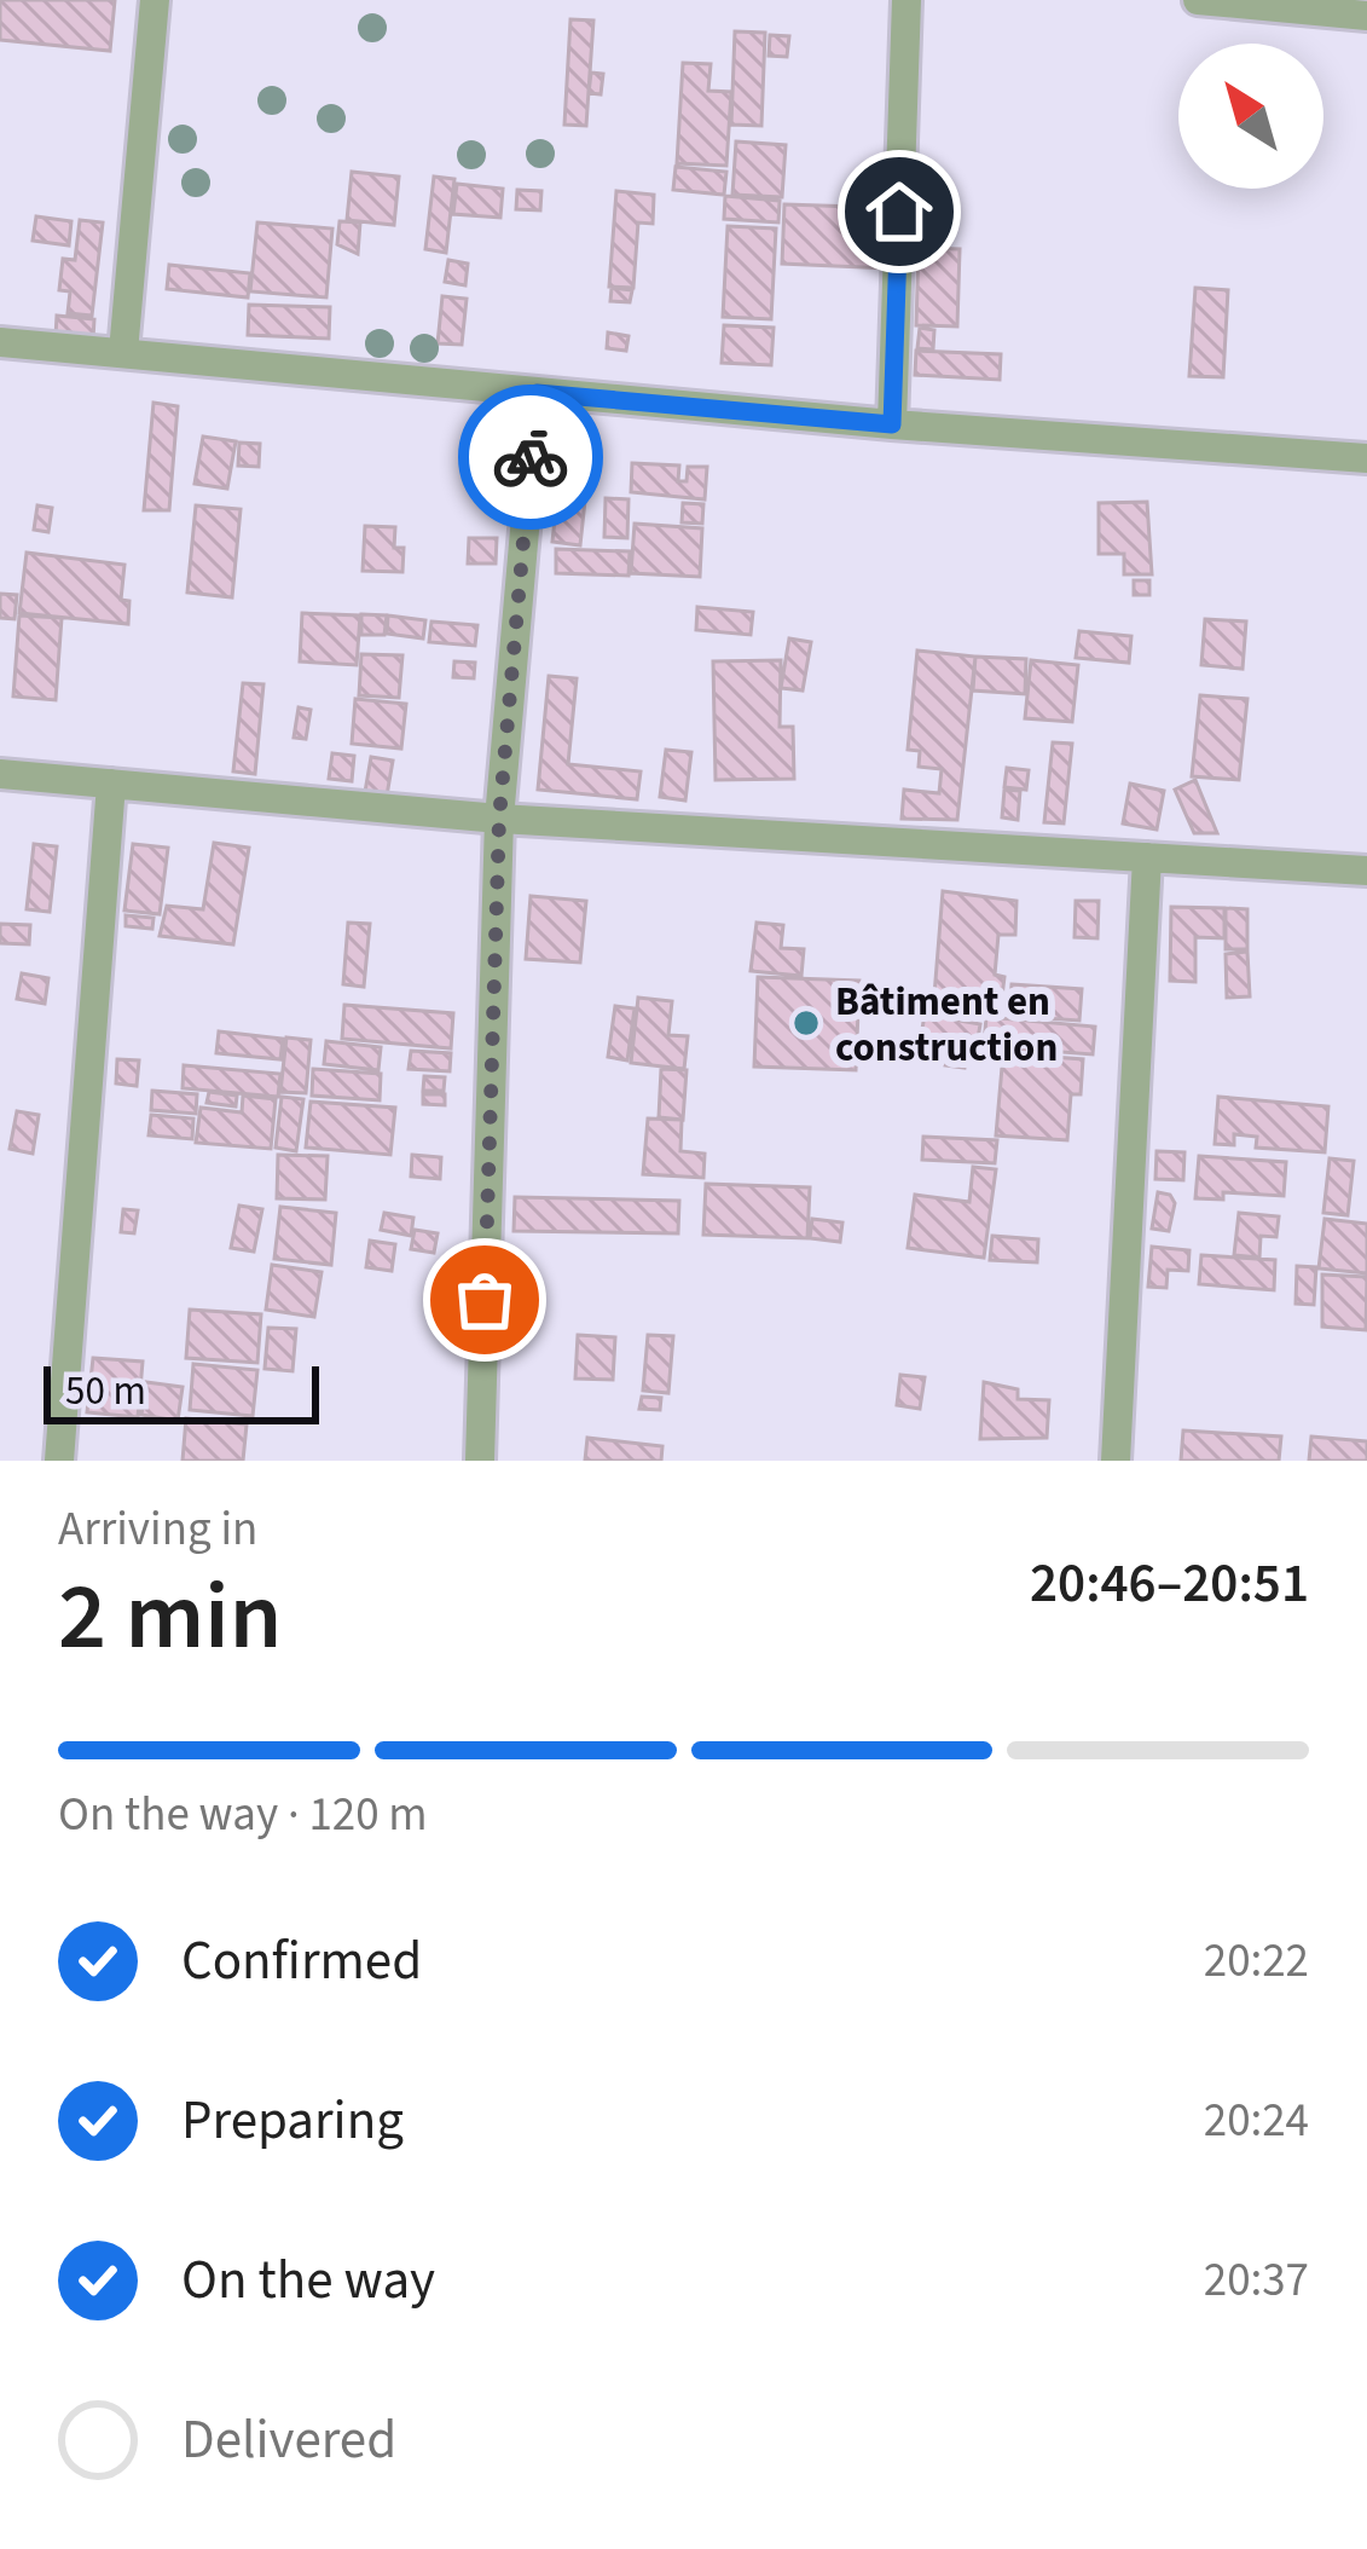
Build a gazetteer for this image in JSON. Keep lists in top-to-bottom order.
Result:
{
  "places": ["Bâtiment en construction"],
  "scale_bar": "50 m",
  "north": "top left",
  "page": {
    "scale": "50 m",
    "heading": ["2 min", "Arriving in", "20:46–20:51"],
    "bar": "On the way · 120 m",
    "list": [
      ["Confirmed", "20:22"],
      ["Preparing", "20:24"],
      ["On the way", "20:37"],
      "Delivered"
    ]
  }
}
